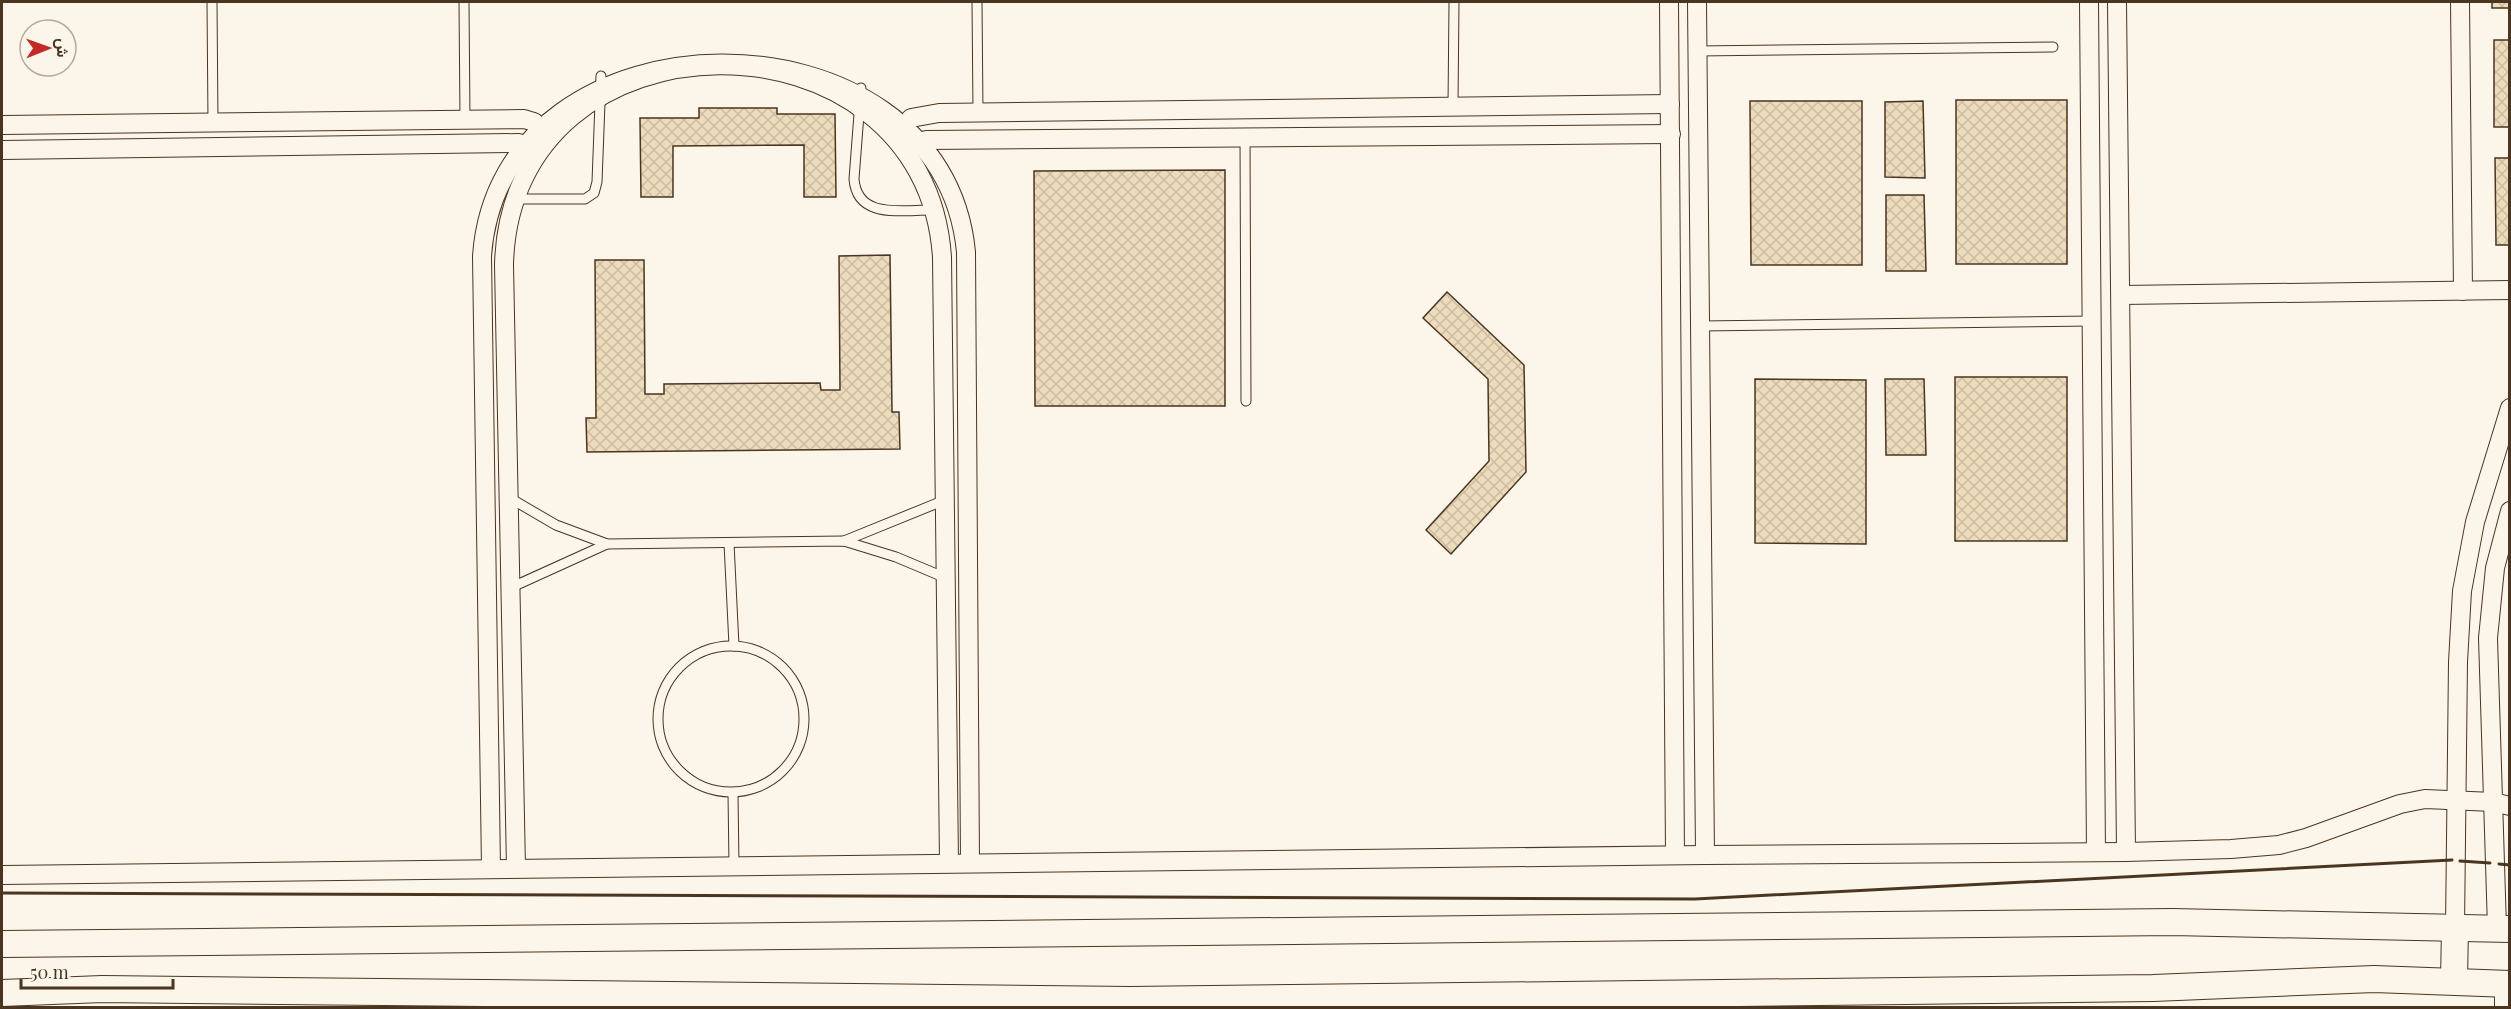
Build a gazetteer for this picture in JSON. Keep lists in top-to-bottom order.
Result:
{
  "scale_bar": "50 m",
  "north": "right"
}
